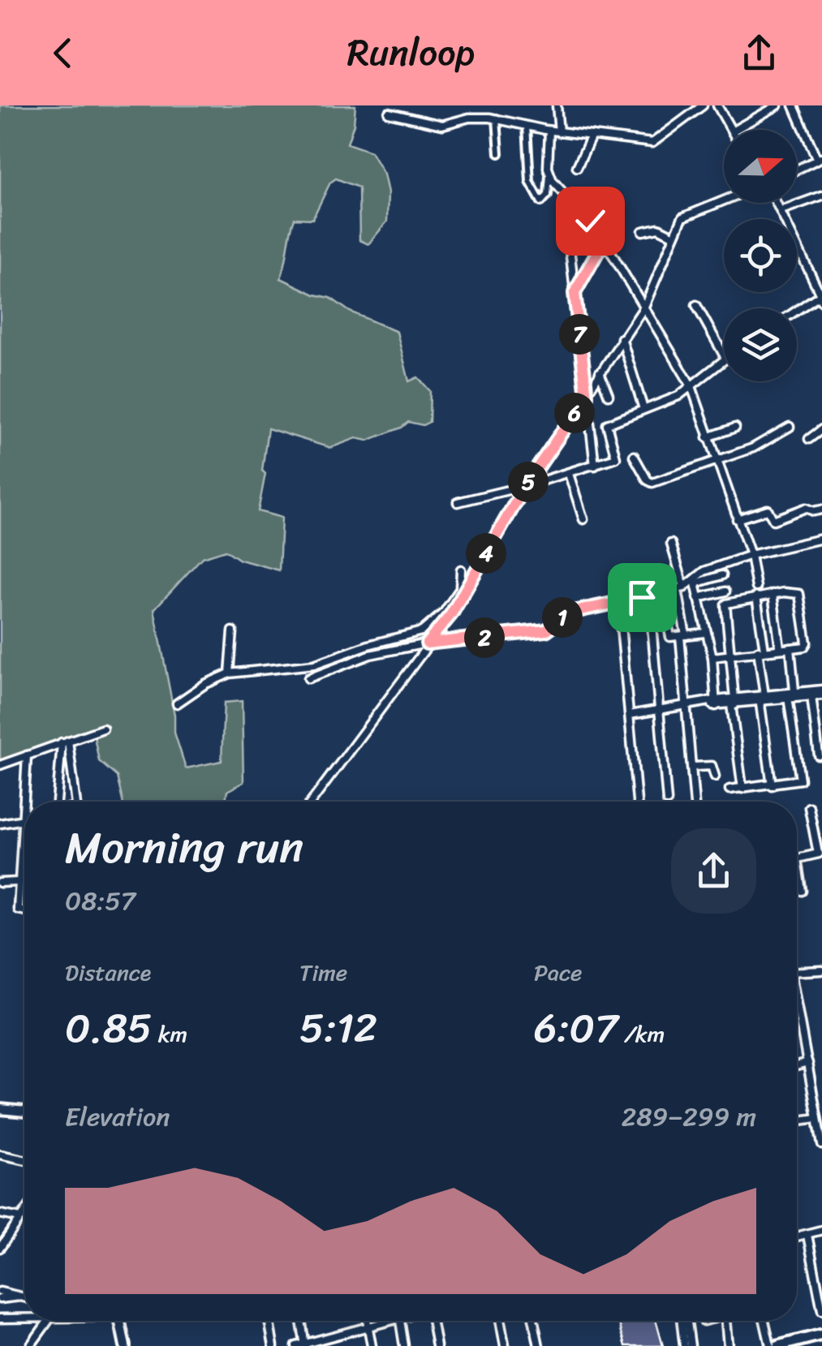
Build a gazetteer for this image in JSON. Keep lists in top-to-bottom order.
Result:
{
  "north": "right",
  "page": {
    "header": "Runloop",
    "pins": [
      "7",
      "6",
      "5",
      "4",
      "1",
      "2"
    ],
    "heading": ["Morning run", "08:57"],
    "stats": [
      ["Distance", "0.85 km"],
      ["Time", "5:12"],
      ["Pace", "6:07 /km"]
    ],
    "chart": ["Elevation", "289–299 m"]
  }
}
